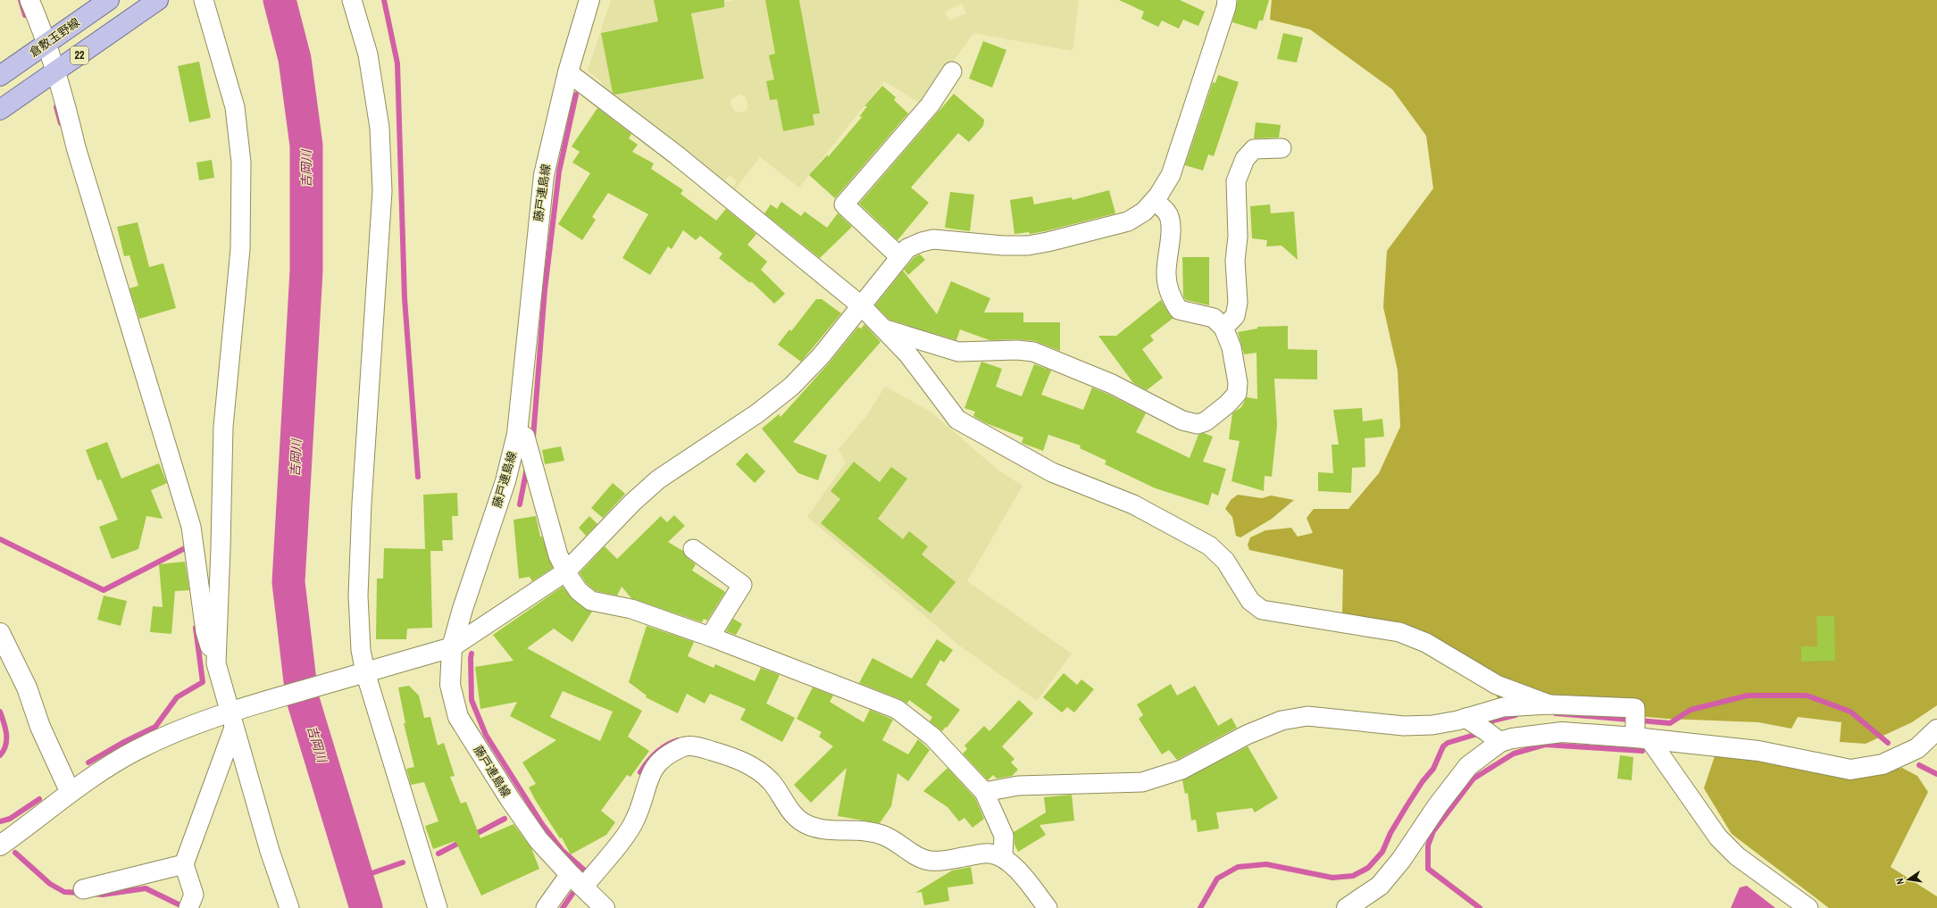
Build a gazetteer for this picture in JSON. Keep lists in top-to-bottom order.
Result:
{
  "streets": {
    "main road": ["倉敷玉野線", "22"],
    "street": ["藤戸連島線"]
  },
  "water": ["吉岡川"],
  "north": "left"
}
